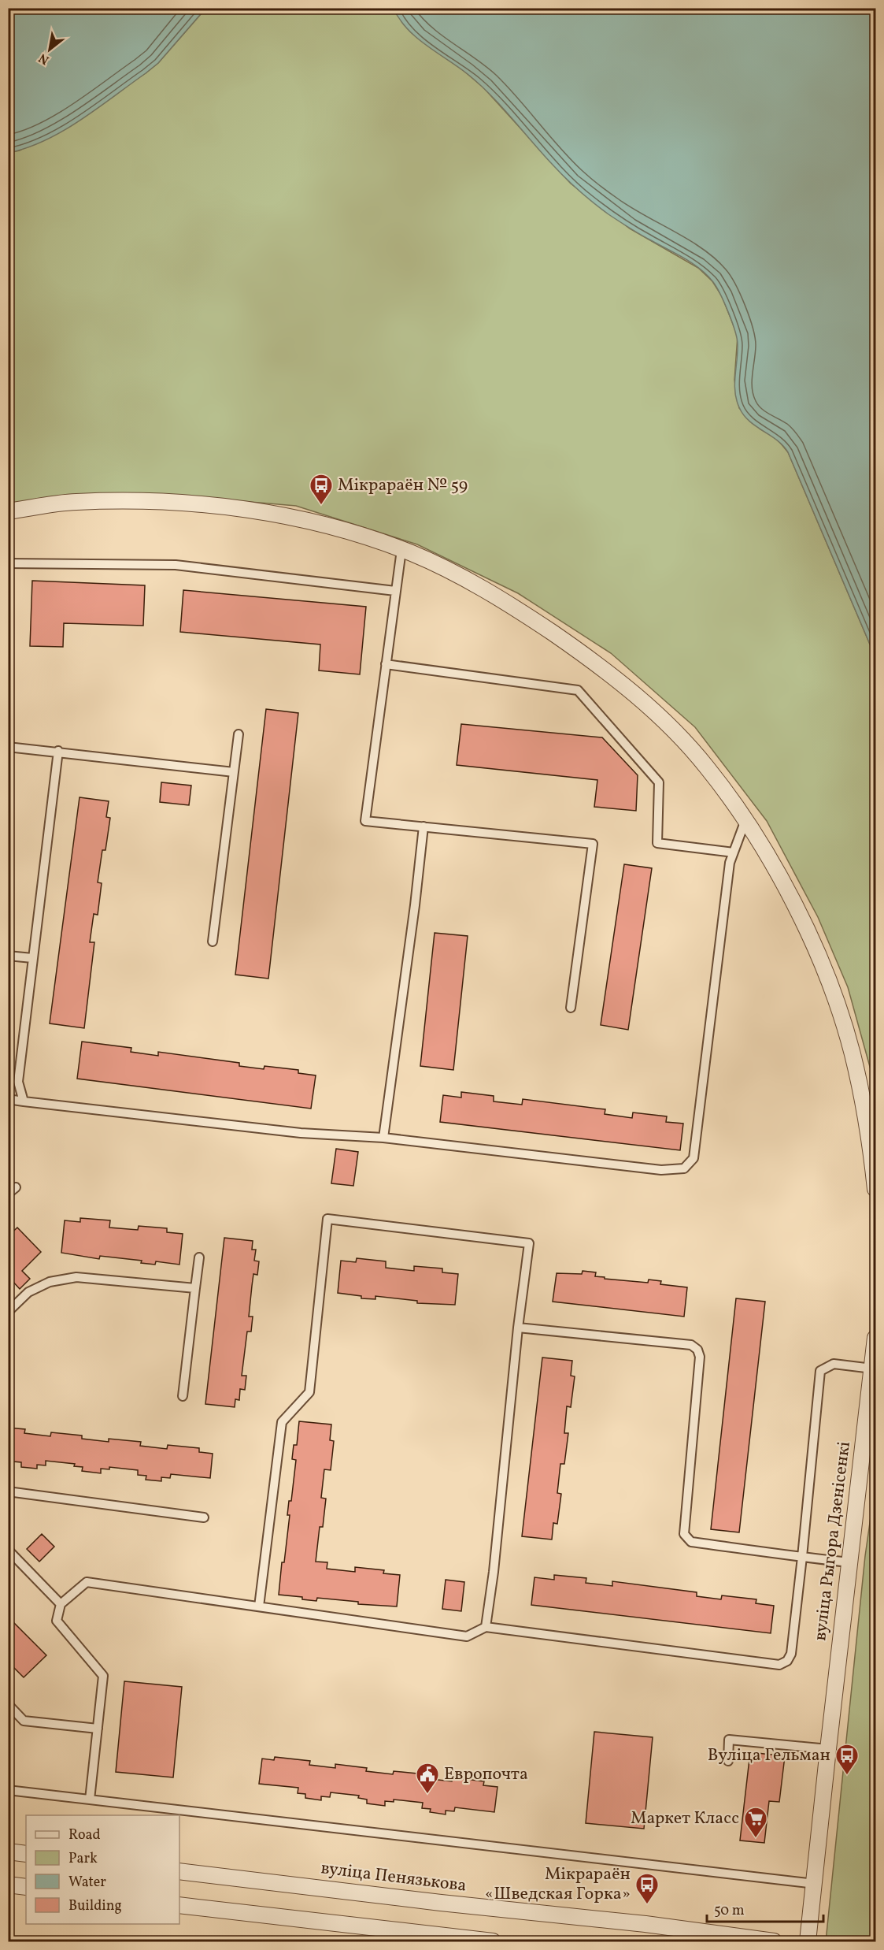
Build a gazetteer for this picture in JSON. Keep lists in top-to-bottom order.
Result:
{
  "streets": {
    "street": ["вуліца Рыгора Дзенісенкі", "вуліца Пенязькова"]
  },
  "places": {
    "bus stop": ["Мікрараён № 59", "Вуліца Гельман", "Мікрараён «Шведская Горка»"],
    "public building": ["Европочта"],
    "supermarket": ["Маркет Класс"]
  },
  "legend": [
    "Road",
    "Park",
    "Water",
    "Building"
  ],
  "scale_bar": "50 m",
  "north": "bottom left"
}
